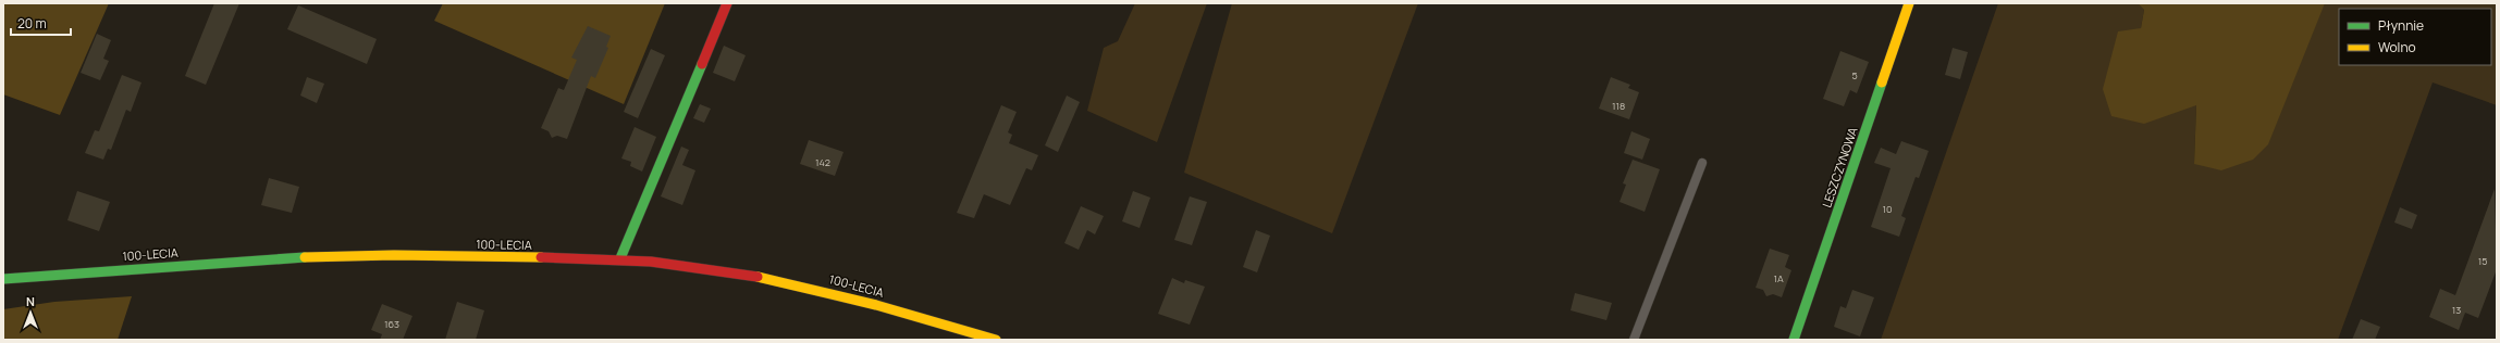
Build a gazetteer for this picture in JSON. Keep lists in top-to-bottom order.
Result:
{
  "streets": {
    "street": ["LESZCZYNOWA", "100-LECIA"]
  },
  "house_numbers": [
    "5",
    "118",
    "142",
    "10",
    "15",
    "1A",
    "13",
    "163"
  ],
  "legend": ["Płynnie", "Wolno"],
  "scale_bar": "20 m",
  "north": "top"
}
